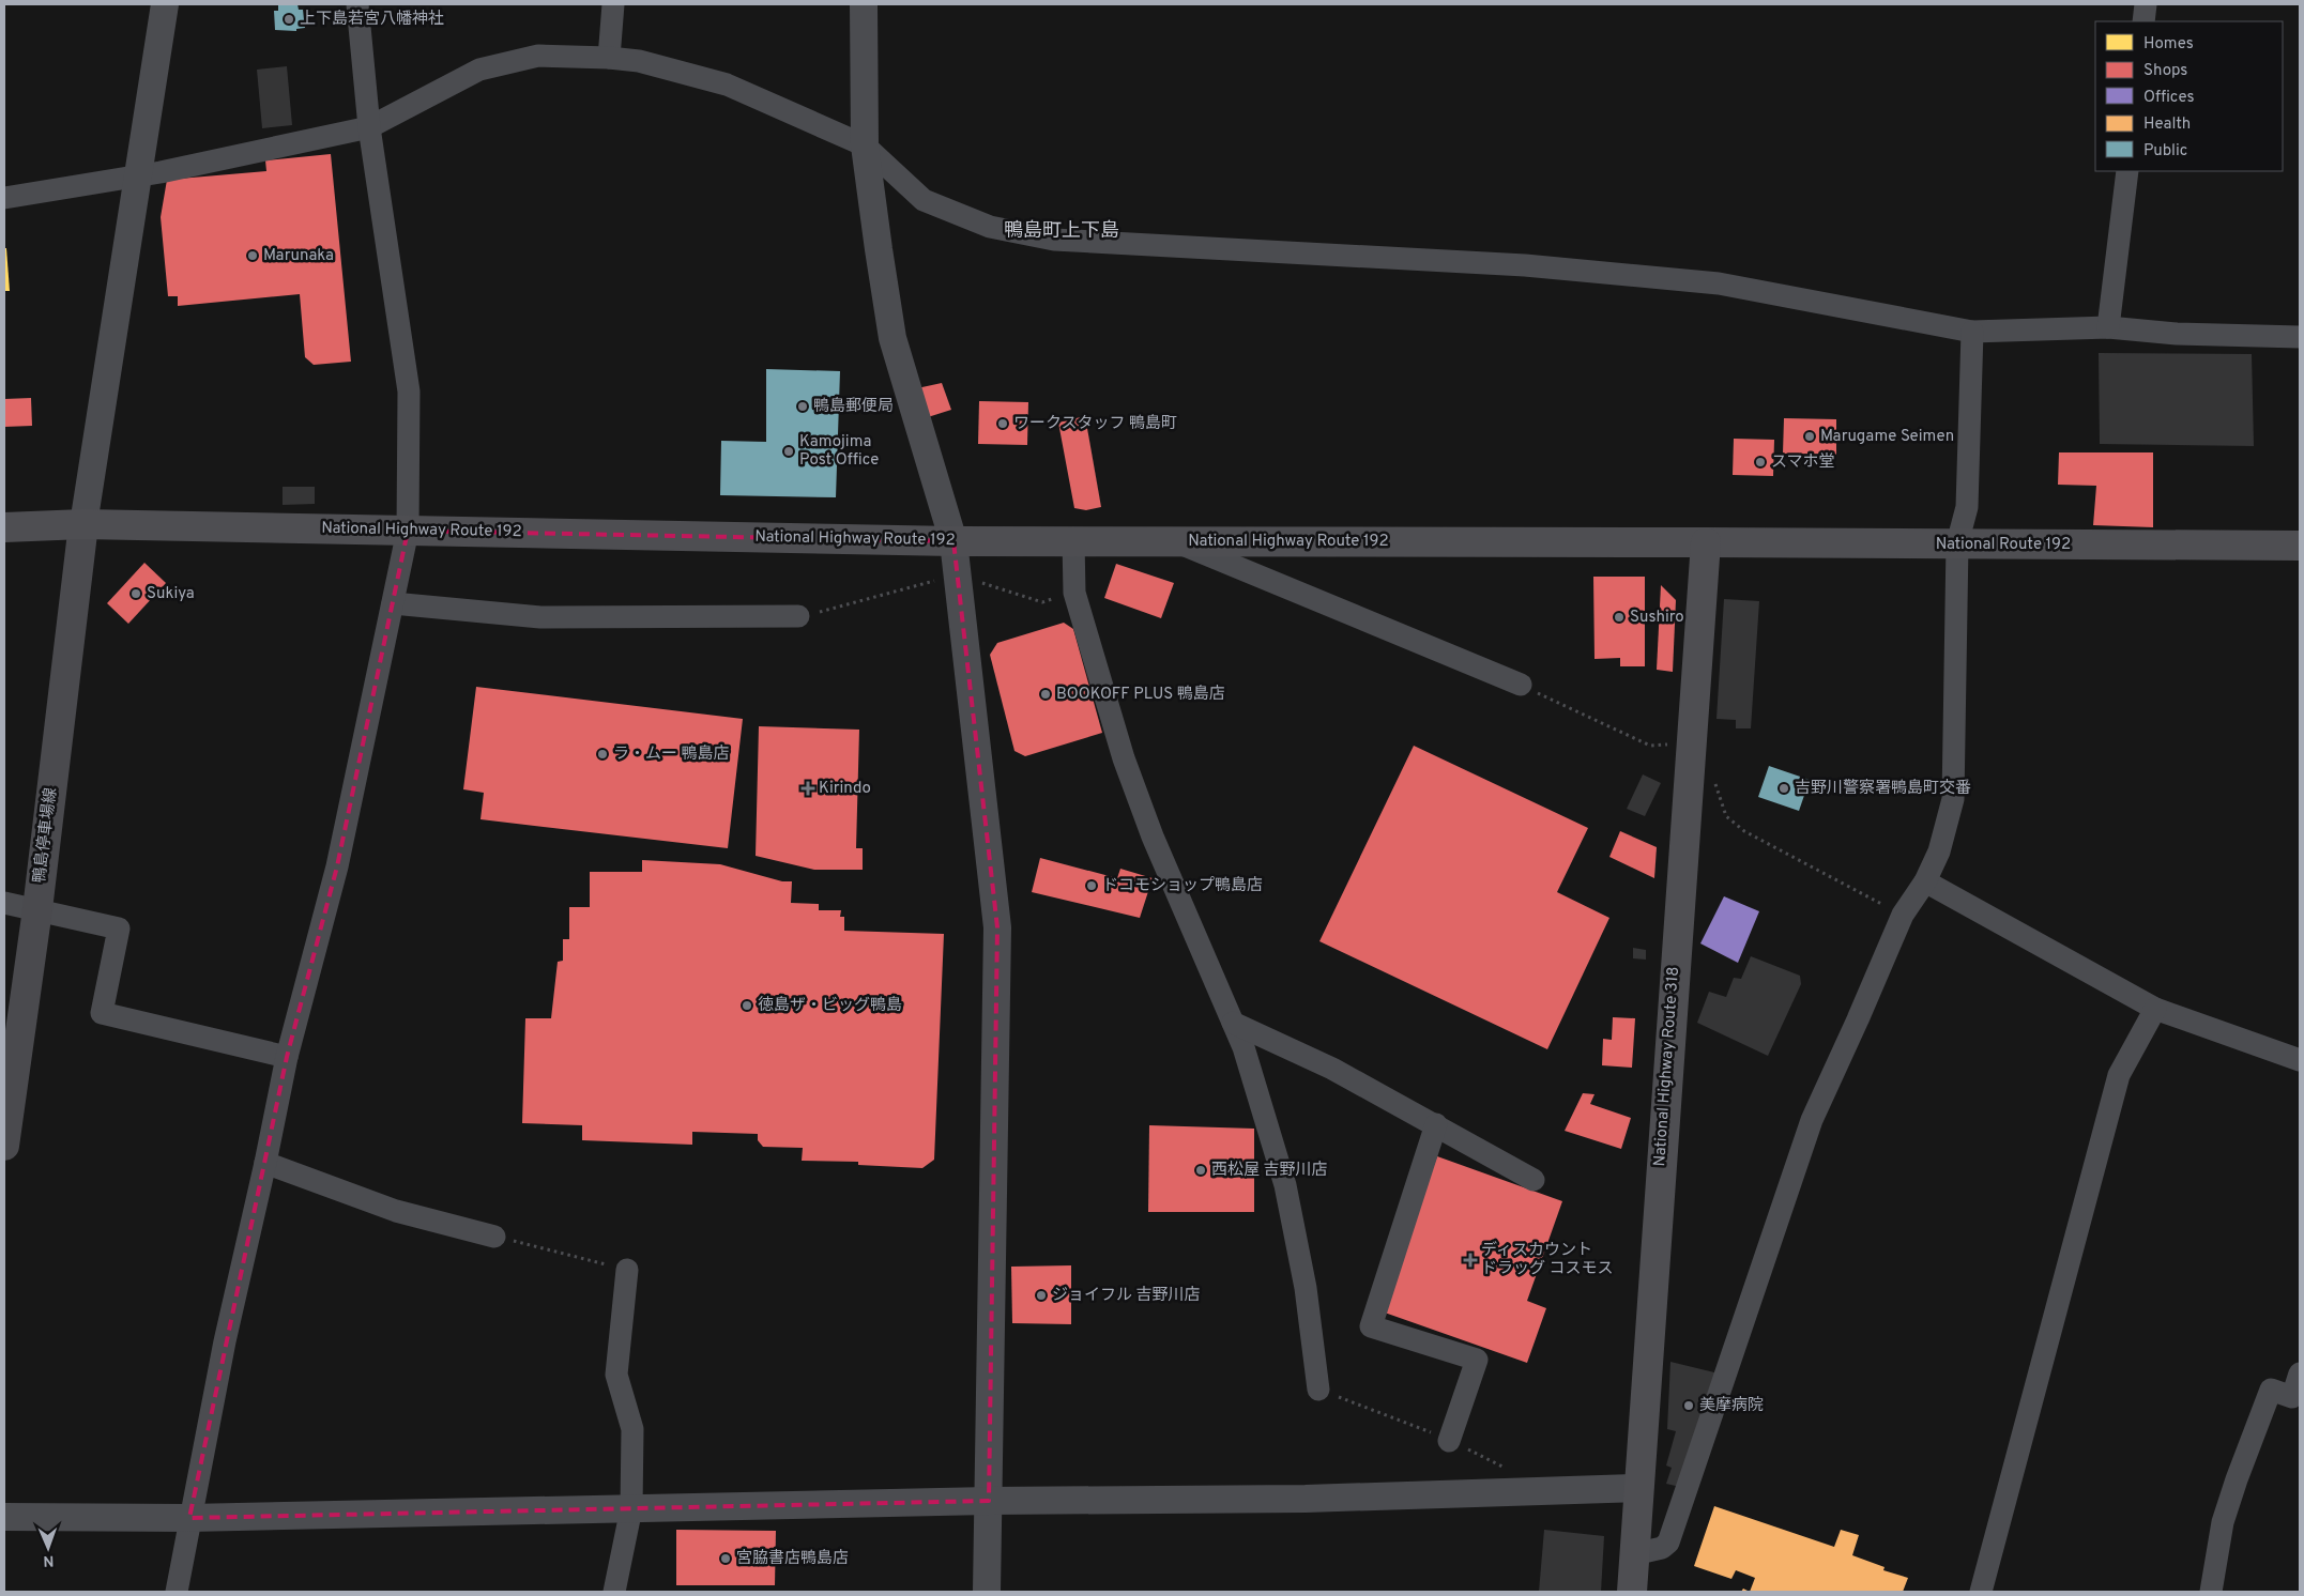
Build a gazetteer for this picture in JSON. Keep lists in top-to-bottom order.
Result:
{
  "streets": {
    "highway": ["National Highway Route 192", "National Route 192", "National Highway Route 318"],
    "main road": ["鴨島停車場線"]
  },
  "crossings": [
    ["National Highway Route 192", "National Route 192"],
    ["National Highway Route 192", "鴨島停車場線"],
    ["National Highway Route 192", "National Highway Route 318"],
    ["National Route 192", "National Highway Route 318"]
  ],
  "districts": ["鴨島町上下島"],
  "places": {
    "other": [
      "上下島若宮八幡神社",
      "Marunaka",
      "鴨島郵便局",
      "ワークスタッフ 鴨島町",
      "Marugame Seimen",
      "Kamojima Post Office",
      "スマホ堂",
      "Sukiya",
      "Sushiro",
      "BOOKOFF PLUS 鴨島店",
      "ラ・ムー 鴨島店",
      "吉野川警察署鴨島町交番",
      "ドコモショップ鴨島店",
      "徳島ザ・ビッグ鴨島",
      "西松屋 吉野川店",
      "ジョイフル 吉野川店",
      "美摩病院",
      "宮脇書店鴨島店"
    ],
    "health": ["Kirindo", "ディスカウント ドラッグ コスモス"]
  },
  "legend": [
    "Homes",
    "Shops",
    "Offices",
    "Health",
    "Public"
  ],
  "north": "bottom"
}
